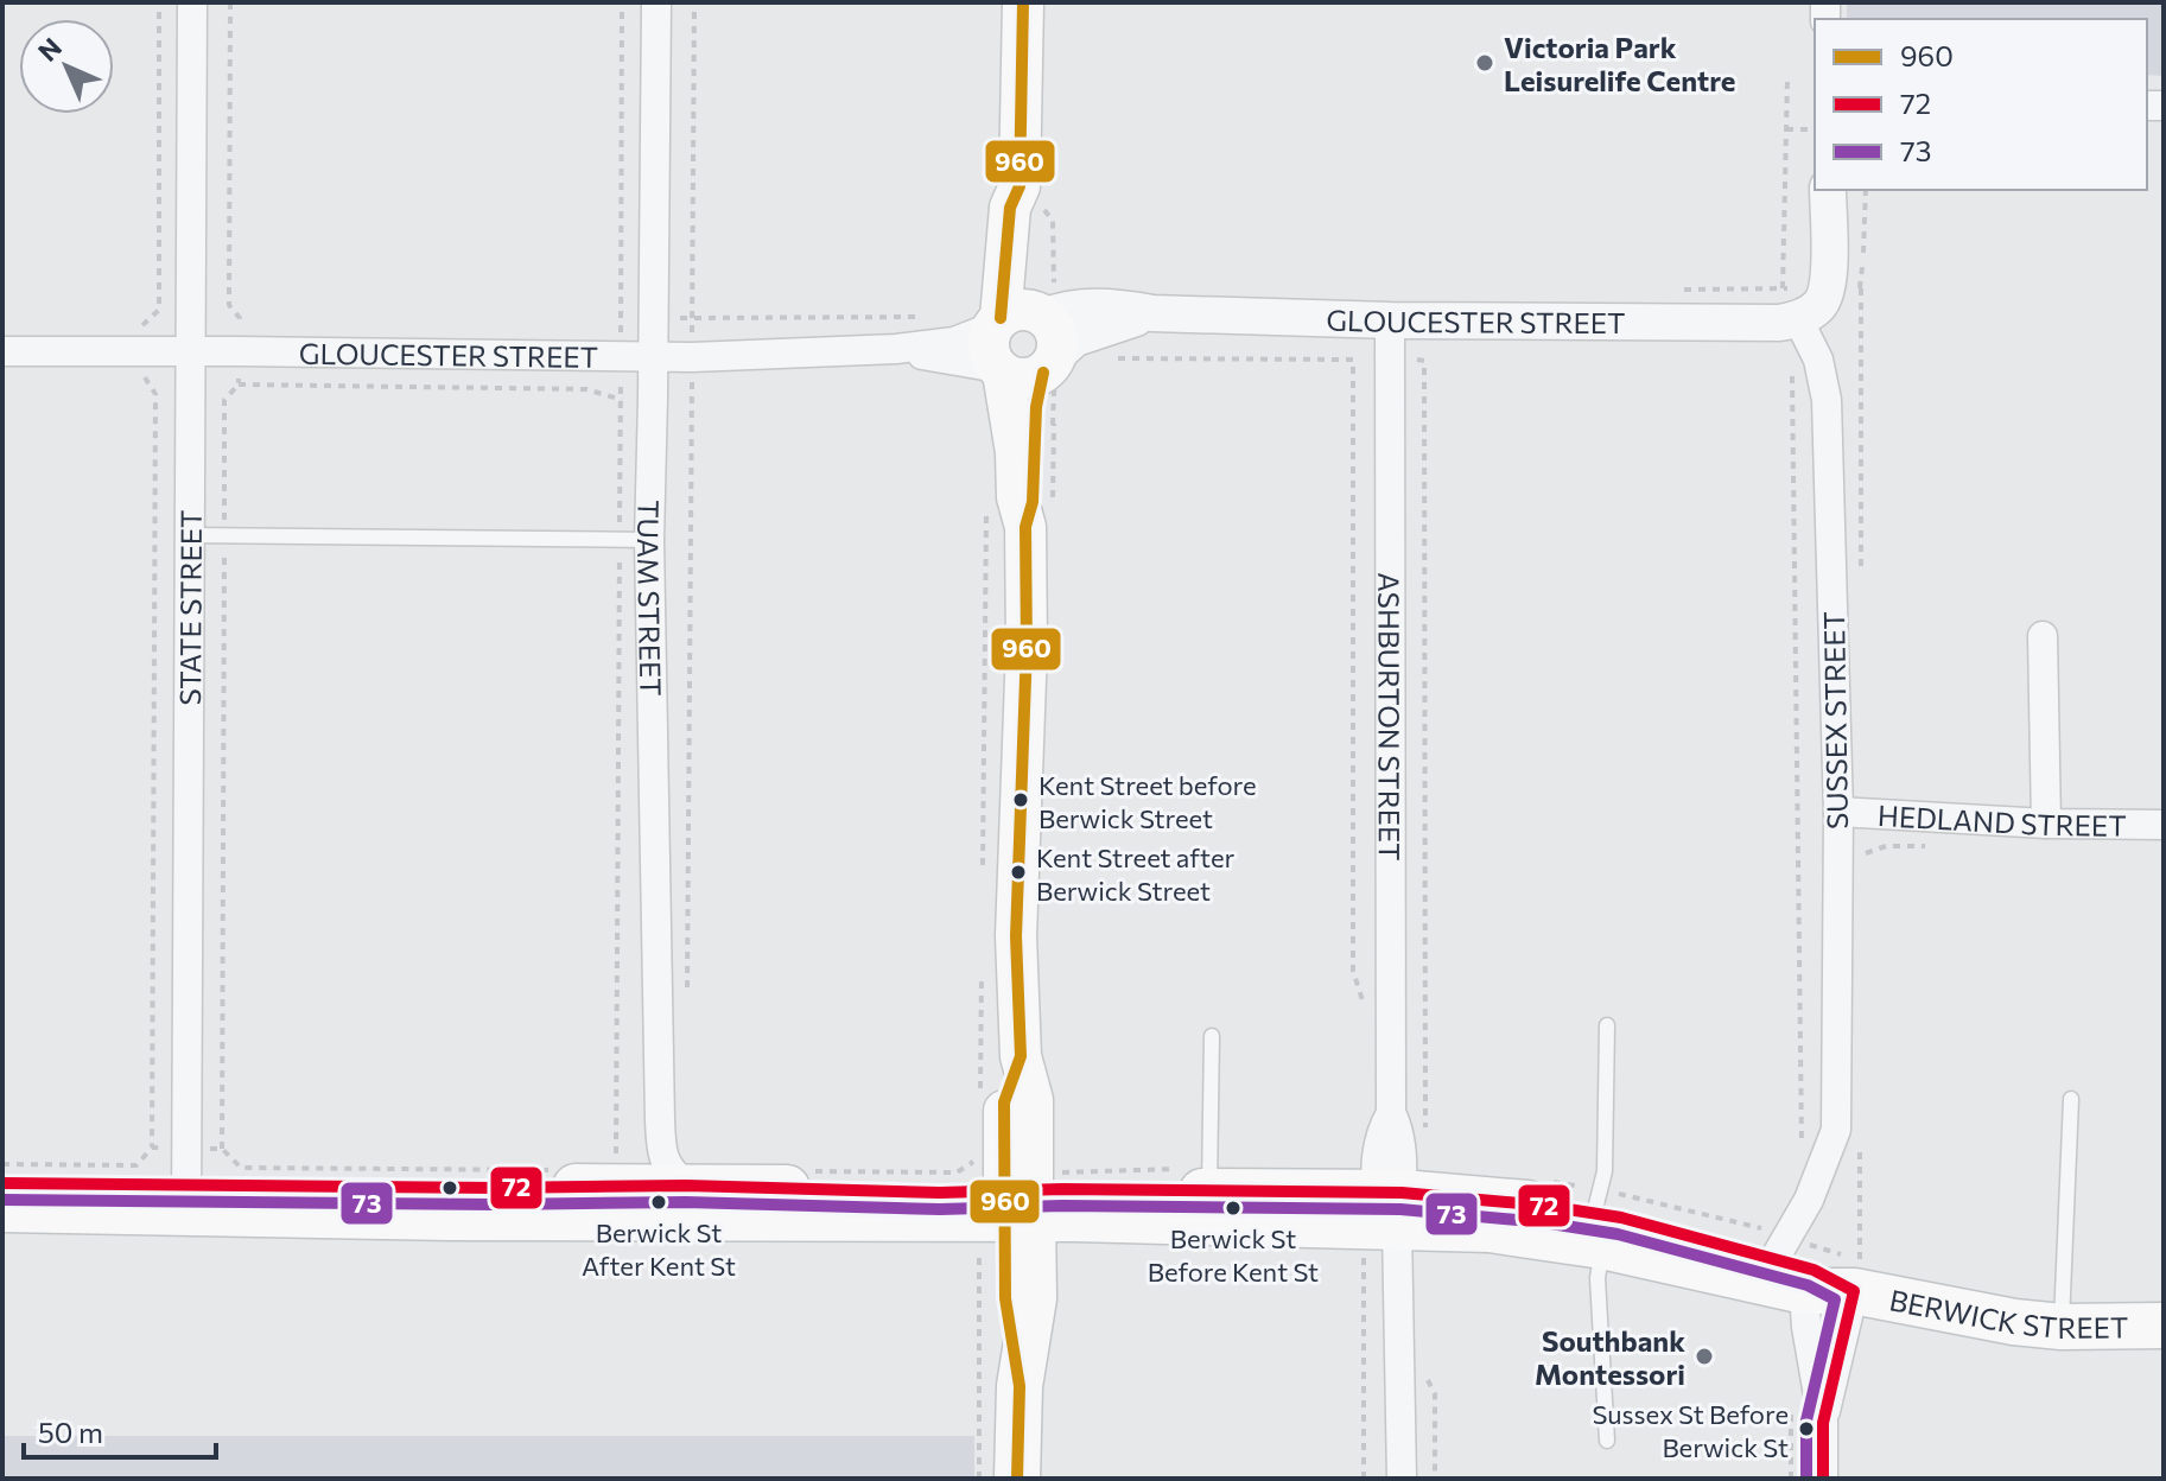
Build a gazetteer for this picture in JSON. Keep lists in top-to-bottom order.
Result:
{
  "streets": {
    "main road": ["BERWICK STREET"],
    "street": [
      "GLOUCESTER STREET",
      "TUAM STREET",
      "STATE STREET",
      "ASHBURTON STREET",
      "SUSSEX STREET",
      "HEDLAND STREET"
    ]
  },
  "crossings": [
    ["GLOUCESTER STREET", "TUAM STREET"],
    ["GLOUCESTER STREET", "STATE STREET"],
    ["GLOUCESTER STREET", "ASHBURTON STREET"],
    ["GLOUCESTER STREET", "SUSSEX STREET"],
    ["TUAM STREET", "BERWICK STREET"],
    ["STATE STREET", "BERWICK STREET"],
    ["ASHBURTON STREET", "BERWICK STREET"],
    ["SUSSEX STREET", "HEDLAND STREET"],
    ["SUSSEX STREET", "BERWICK STREET"]
  ],
  "places": [
    "Victoria Park Leisurelife Centre",
    "Kent Street before Berwick Street",
    "Kent Street after Berwick Street",
    "Berwick St After Kent St",
    "Berwick St Before Kent St",
    "Southbank Montessori",
    "Sussex St Before Berwick St"
  ],
  "lines": ["transit line 960", "transit line 72", "transit line 73"],
  "legend": ["960", "72", "73"],
  "scale_bar": "50 m",
  "north": "top left"
}
